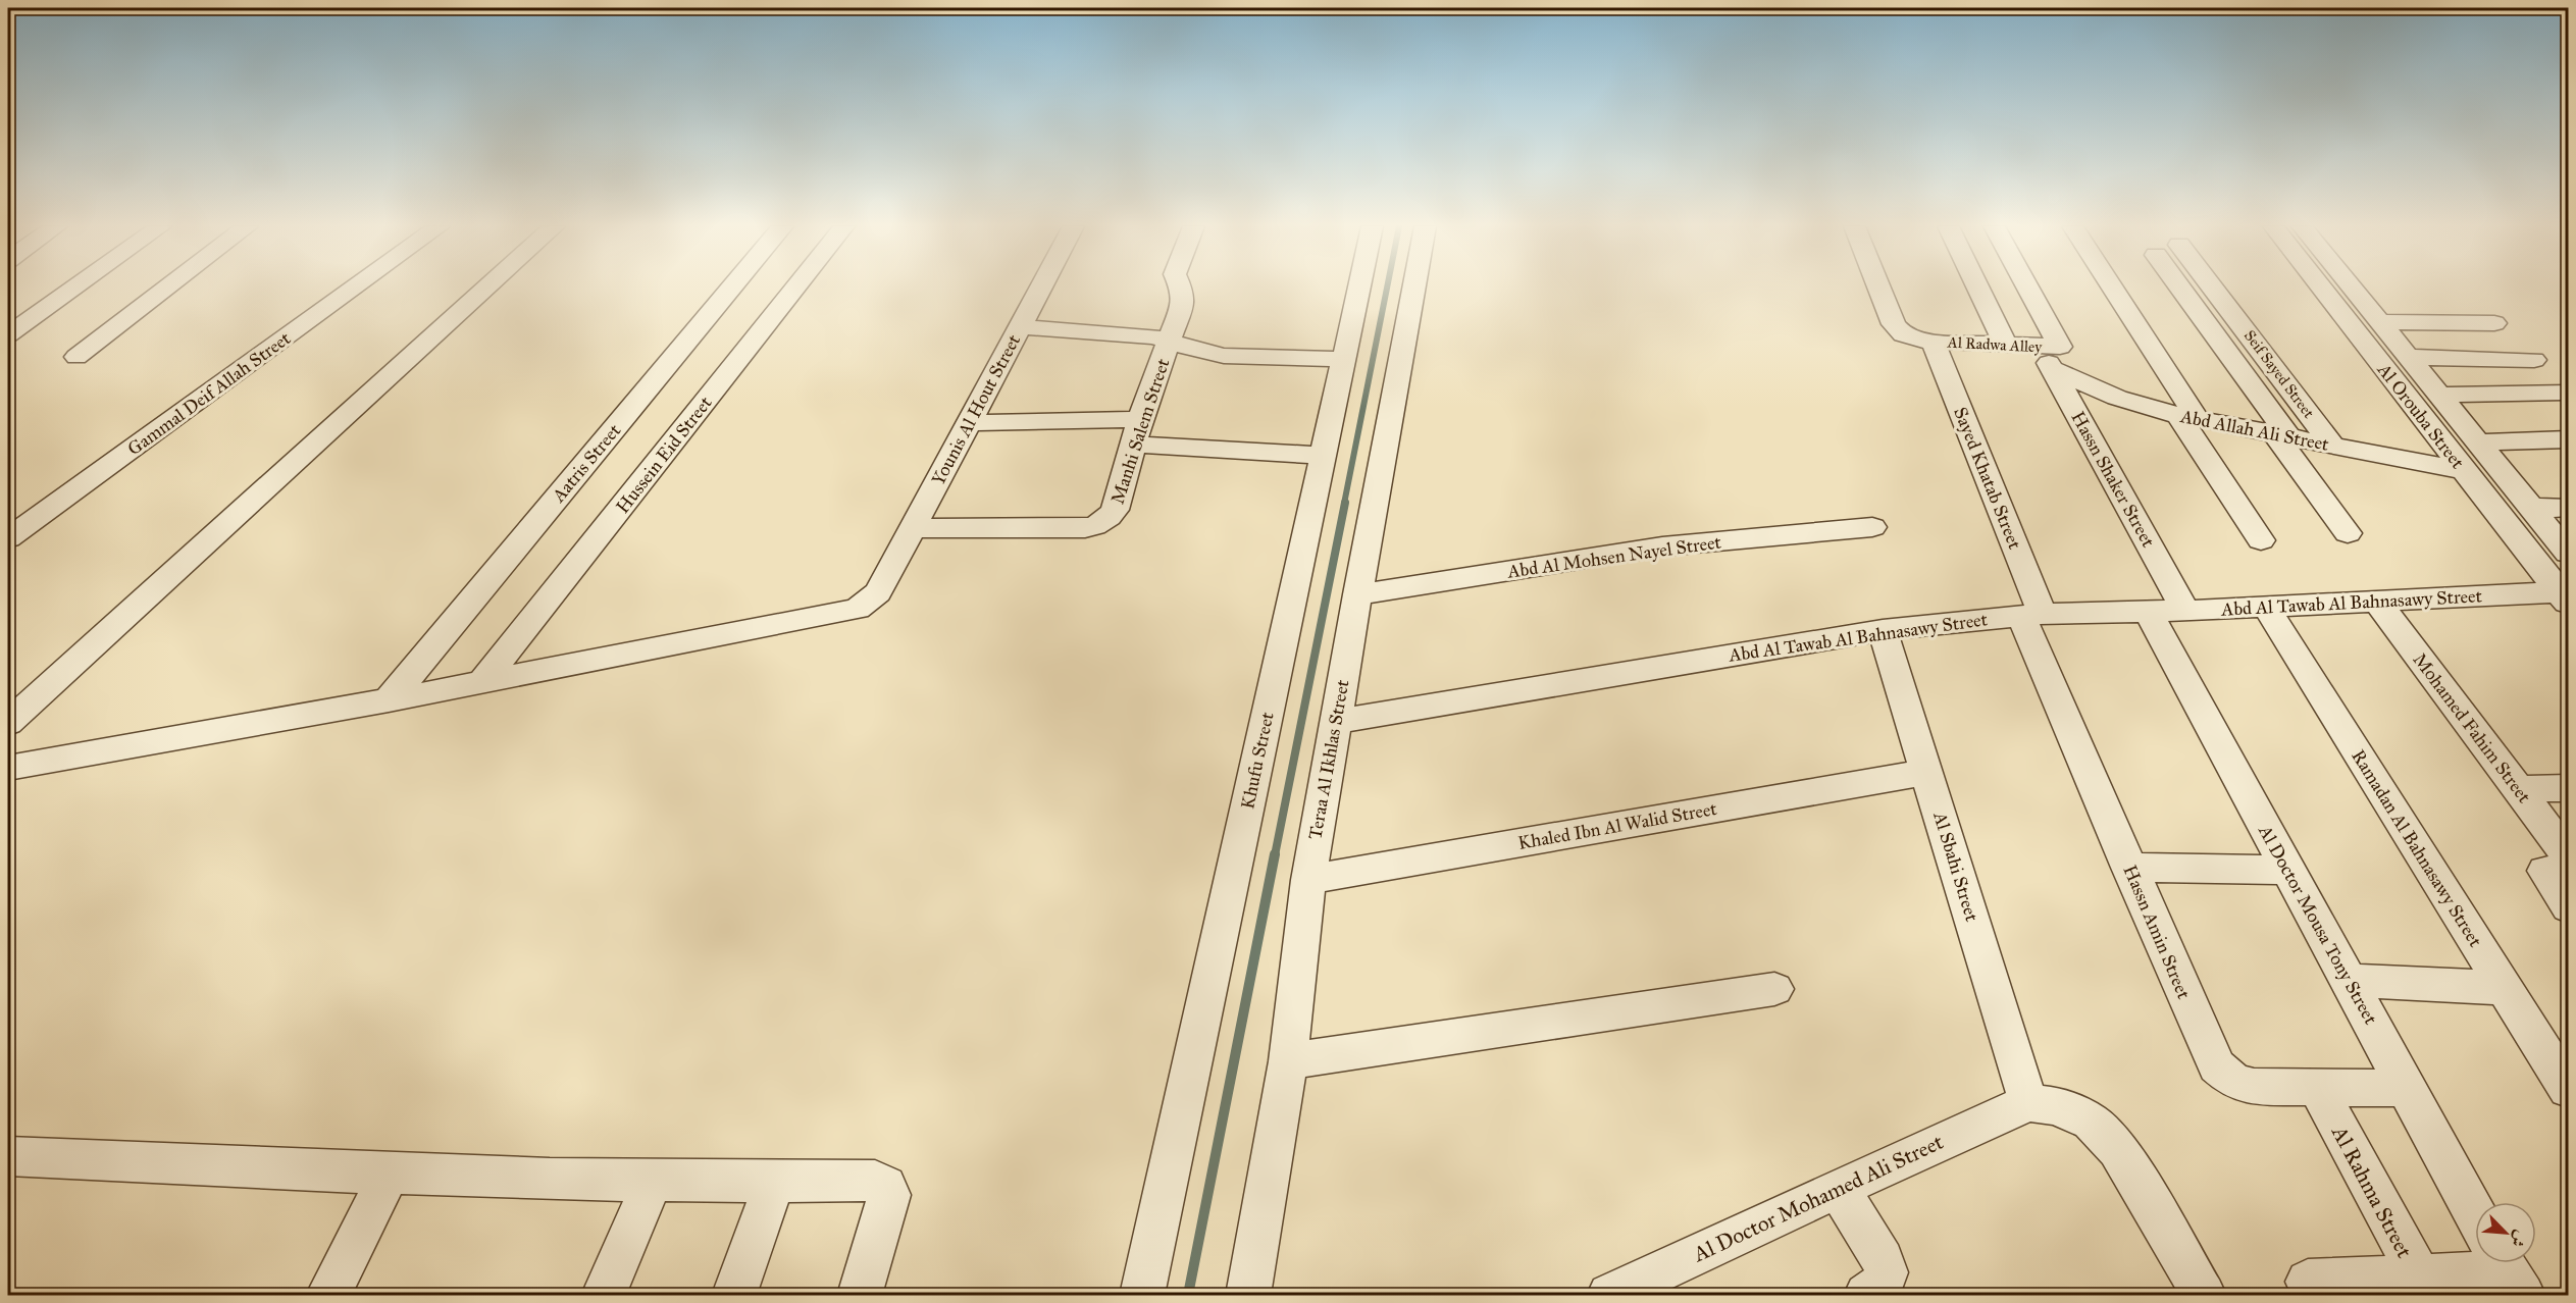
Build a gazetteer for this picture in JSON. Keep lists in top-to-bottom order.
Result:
{
  "streets": {
    "street": [
      "Al Radwa Alley",
      "Seif Sayed Street",
      "Gammal Deif Allah Street",
      "Younis Al Hout Street",
      "Al Orouba Street",
      "Abd Allah Ali Street",
      "Manhi Salem Street",
      "Hussein Eid Street",
      "Aatris Street",
      "Sayed Khatab Street",
      "Hassn Shaker Street",
      "Abd Al Mohsen Nayel Street",
      "Abd Al Tawab Al Bahnasawy Street",
      "Mohamed Fahim Street",
      "Teraa Al Ikhlas Street",
      "Khufu Street",
      "Khaled Ibn Al Walid Street",
      "Ramadan Al Bahnasawy Street",
      "Al Sbahi Street",
      "Al Doctor Mousa Tony Street",
      "Hassn Amin Street",
      "Al Rahma Street",
      "Al Doctor Mohamed Ali Street"
    ]
  },
  "crossings": [
    ["Al Radwa Alley", "Abd Allah Ali Street"],
    ["Al Radwa Alley", "Sayed Khatab Street"],
    ["Al Radwa Alley", "Hassn Shaker Street"],
    ["Seif Sayed Street", "Abd Allah Ali Street"],
    ["Younis Al Hout Street", "Manhi Salem Street"],
    ["Younis Al Hout Street", "Hussein Eid Street"],
    ["Al Orouba Street", "Abd Allah Ali Street"],
    ["Al Orouba Street", "Abd Al Tawab Al Bahnasawy Street"],
    ["Abd Allah Ali Street", "Hassn Shaker Street"],
    ["Sayed Khatab Street", "Abd Al Tawab Al Bahnasawy Street"],
    ["Sayed Khatab Street", "Hassn Amin Street"],
    ["Hassn Shaker Street", "Abd Al Tawab Al Bahnasawy Street"],
    ["Abd Al Mohsen Nayel Street", "Teraa Al Ikhlas Street"],
    ["Abd Al Tawab Al Bahnasawy Street", "Mohamed Fahim Street"],
    ["Abd Al Tawab Al Bahnasawy Street", "Teraa Al Ikhlas Street"],
    ["Abd Al Tawab Al Bahnasawy Street", "Ramadan Al Bahnasawy Street"],
    ["Abd Al Tawab Al Bahnasawy Street", "Al Sbahi Street"],
    ["Abd Al Tawab Al Bahnasawy Street", "Al Doctor Mousa Tony Street"],
    ["Abd Al Tawab Al Bahnasawy Street", "Hassn Amin Street"],
    ["Teraa Al Ikhlas Street", "Khaled Ibn Al Walid Street"],
    ["Khaled Ibn Al Walid Street", "Al Sbahi Street"],
    ["Al Sbahi Street", "Al Doctor Mohamed Ali Street"],
    ["Al Doctor Mousa Tony Street", "Hassn Amin Street"],
    ["Hassn Amin Street", "Al Rahma Street"]
  ],
  "north": "bottom right"
}
